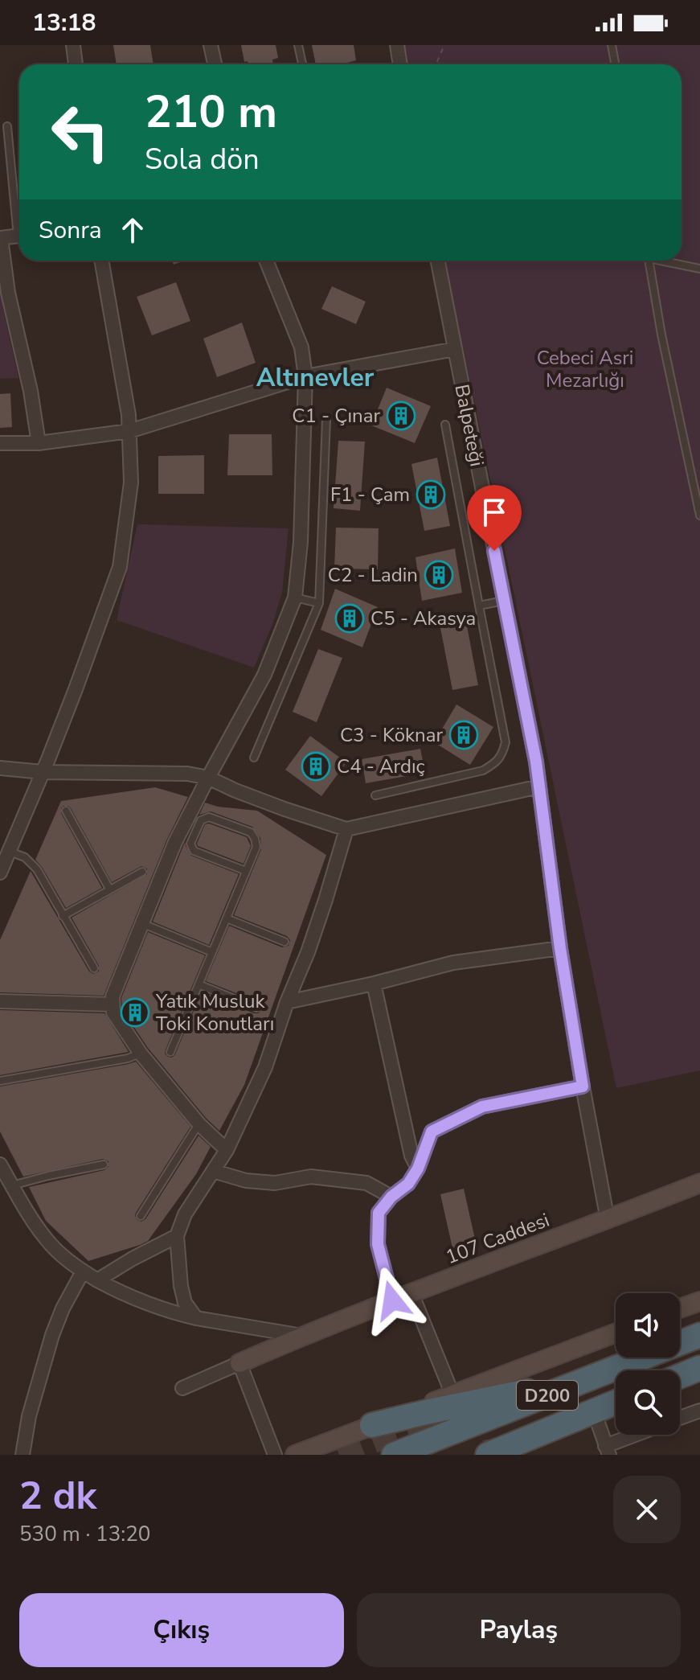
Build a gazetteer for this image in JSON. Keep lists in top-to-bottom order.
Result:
{
  "streets": {
    "highway": ["D200"],
    "street": ["Balpeteği", "107 Caddesi"]
  },
  "crossings": [
    ["Balpeteği", "107 Caddesi"]
  ],
  "districts": ["Altınevler"],
  "parks": ["Cebeci Asri Mezarlığı"],
  "places": {
    "building": [
      "C1 - Çınar",
      "F1 - Çam",
      "C2 - Ladin",
      "C5 - Akasya",
      "C3 - Köknar",
      "C4 - Ardıç",
      "Yatık Musluk Toki Konutları"
    ]
  },
  "page": {
    "status": "13:18",
    "turn": ["210 m", "Sola dön"],
    "then": "Sonra",
    "heading": ["2 dk", "530 m · 13:20"],
    "buttons": ["Çıkış", "Paylaş"]
  }
}
